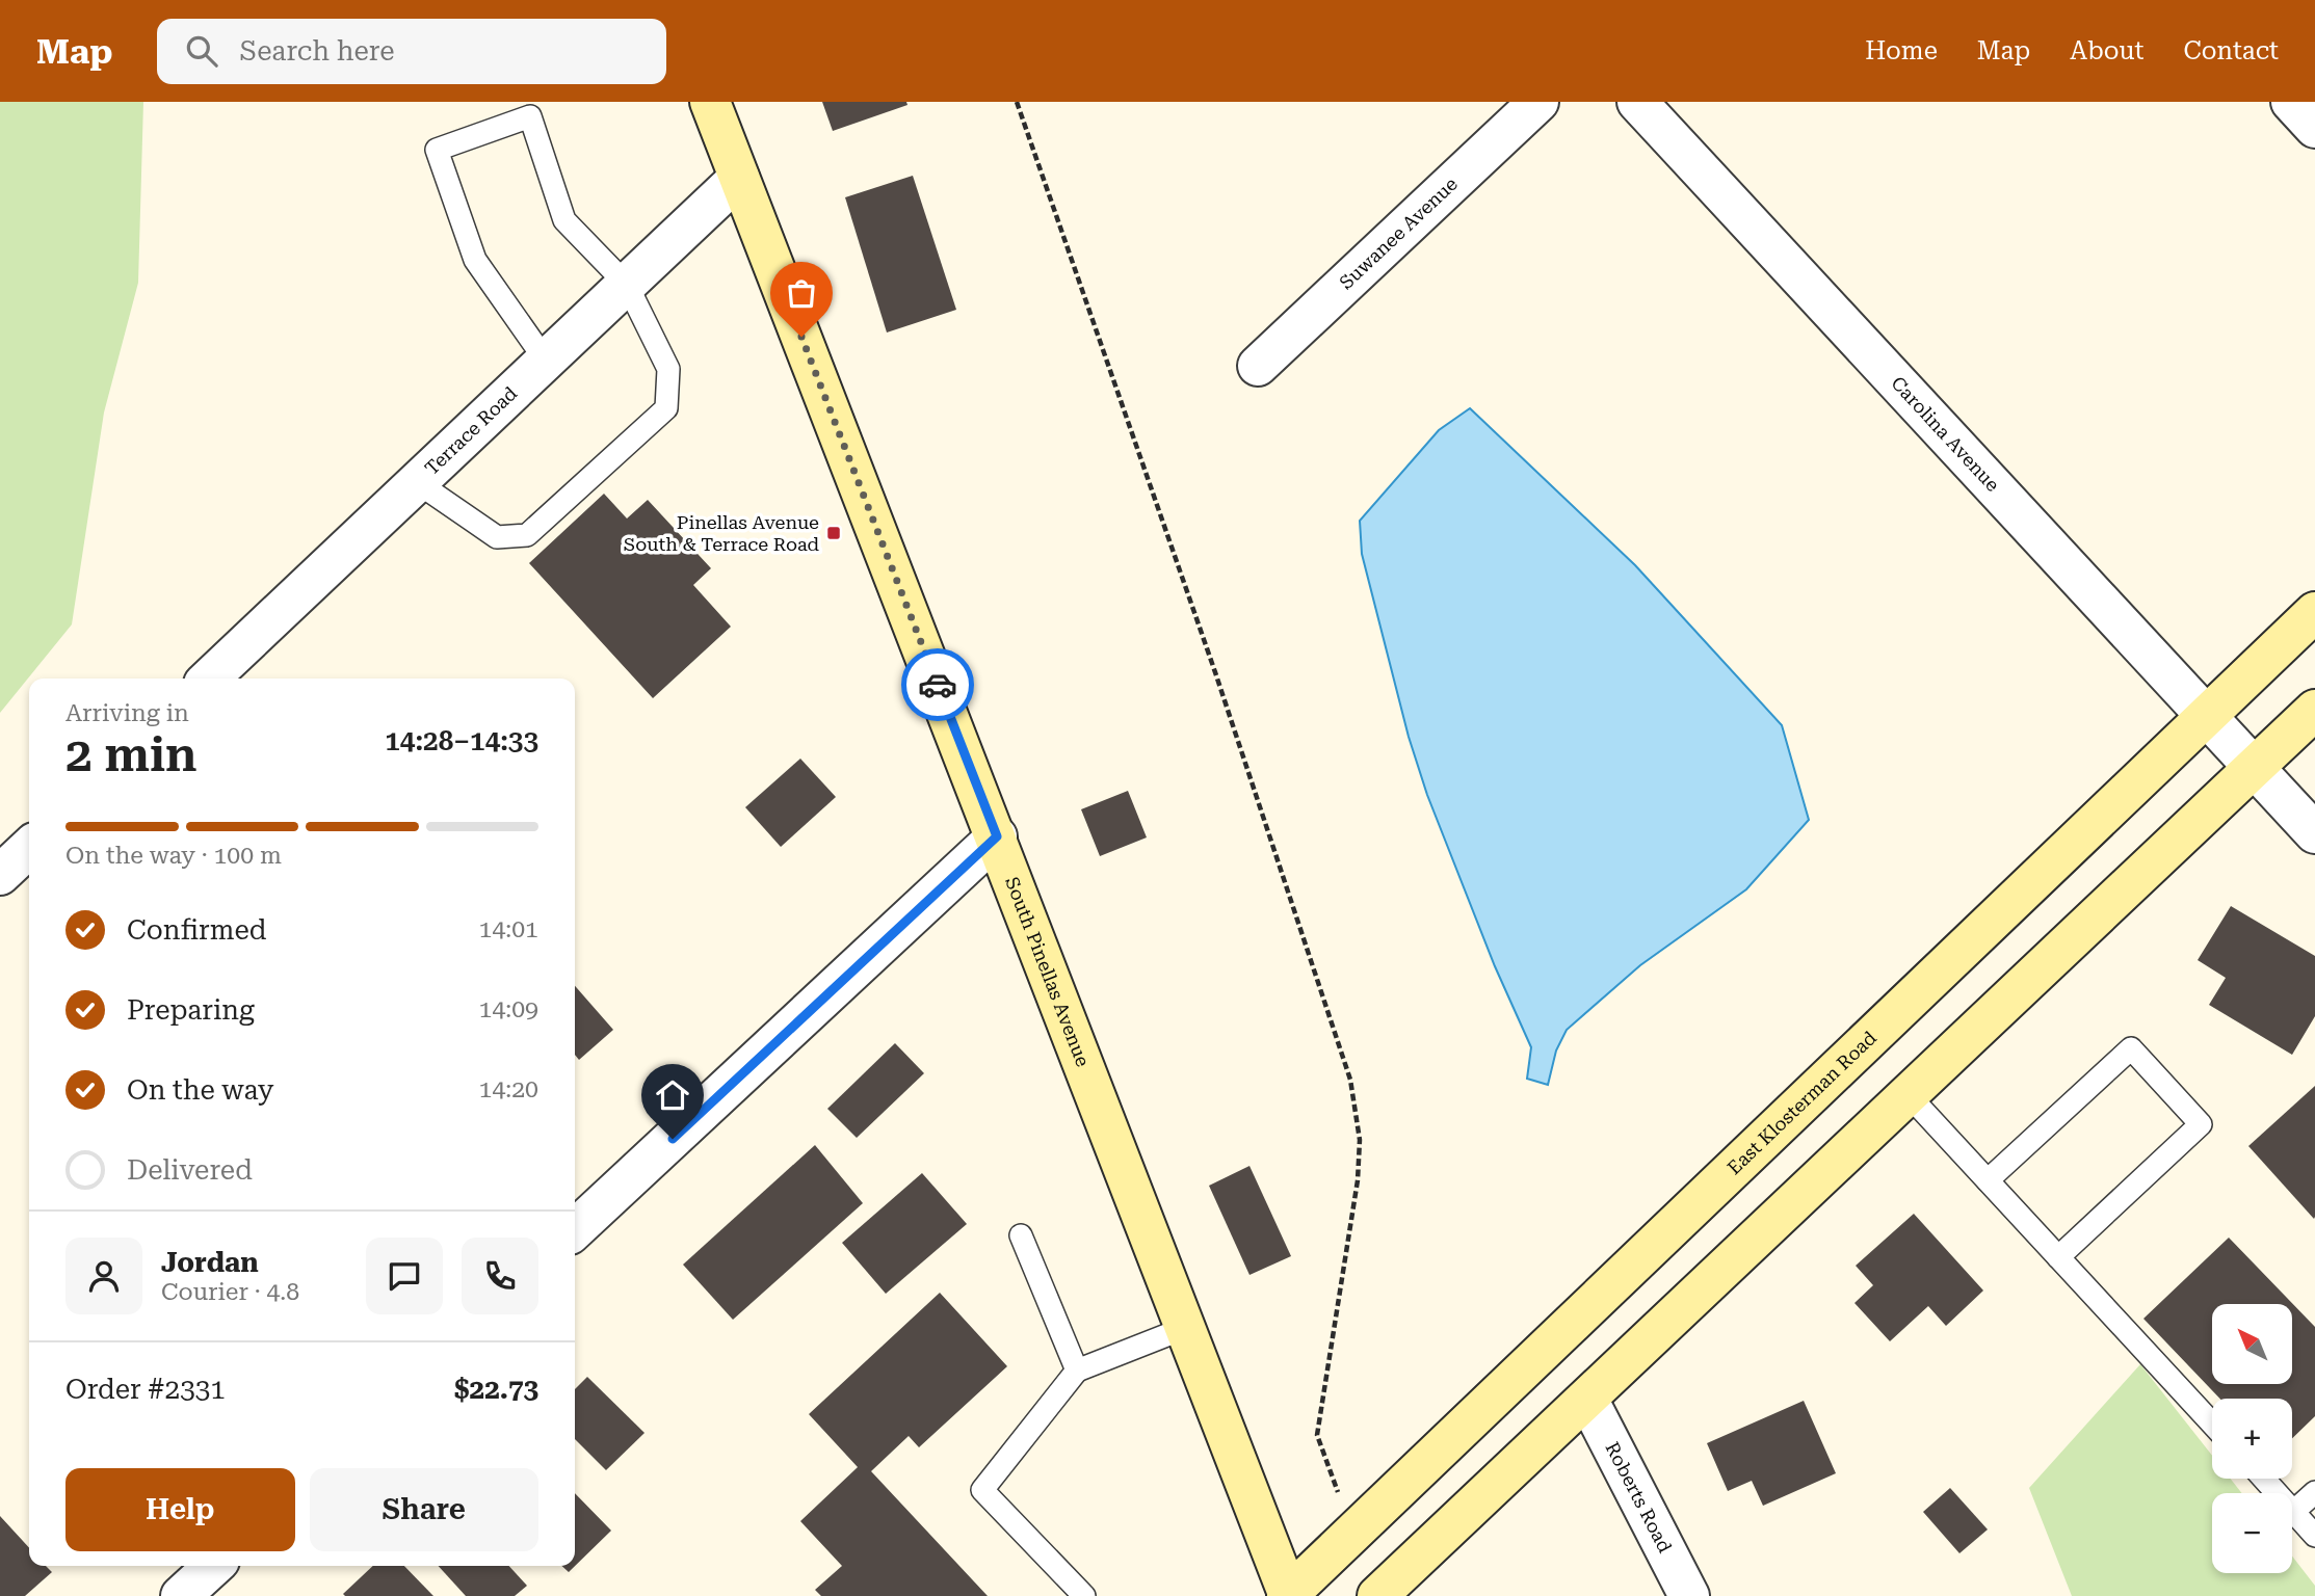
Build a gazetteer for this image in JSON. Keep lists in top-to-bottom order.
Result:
{
  "streets": {
    "main road": ["South Pinellas Avenue", "East Klosterman Road"],
    "street": [
      "Suwanee Avenue",
      "Terrace Road",
      "Carolina Avenue",
      "Roberts Road"
    ]
  },
  "crossings": [
    ["Terrace Road", "South Pinellas Avenue"],
    ["Carolina Avenue", "East Klosterman Road"],
    ["South Pinellas Avenue", "East Klosterman Road"]
  ],
  "places": {
    "transit": ["Pinellas Avenue South & Terrace Road"]
  },
  "north": "top left",
  "page": {
    "header": "Map",
    "search": "Search here",
    "nav": [
      "Home",
      "Map",
      "About",
      "Contact"
    ],
    "heading": ["2 min", "Arriving in", "14:28–14:33"],
    "panel": [
      "Jordan",
      "Courier · 4.8",
      "Order #2331",
      "$22.73"
    ],
    "bar": "On the way · 100 m",
    "list": [
      ["Confirmed", "14:01"],
      ["Preparing", "14:09"],
      ["On the way", "14:20"],
      "Delivered"
    ],
    "map_buttons": ["+", "−"],
    "buttons": ["Help", "Share"]
  }
}
